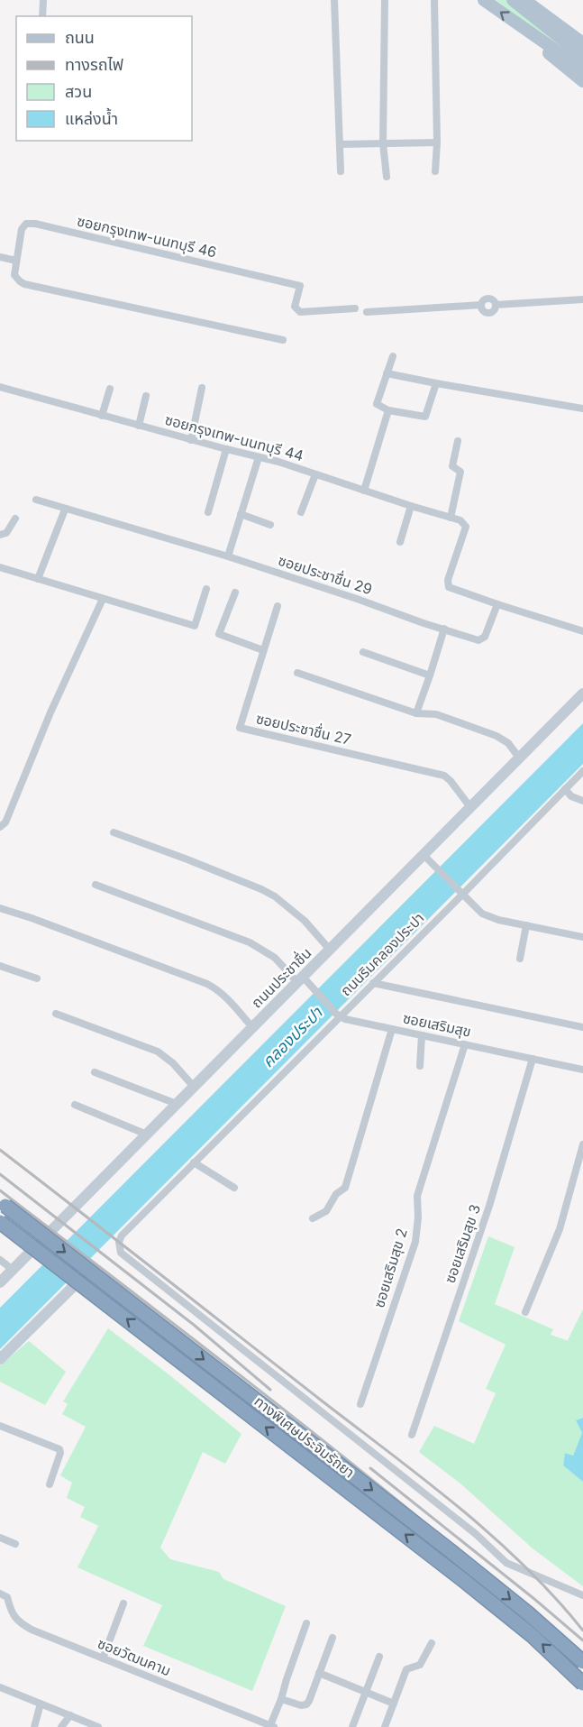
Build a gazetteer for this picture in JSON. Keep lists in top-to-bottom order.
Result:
{
  "streets": {
    "highway": ["ทางพิเศษประจิมรัถยา"],
    "main road": ["ถนนประชาชื่น"],
    "street": [
      "ซอยกรุงเทพ-นนทบุรี 46",
      "ซอยกรุงเทพ-นนทบุรี 44",
      "ซอยประชาชื่น 29",
      "ซอยประชาชื่น 27",
      "ถนนริมคลองประปา",
      "ซอยเสริมสุข",
      "ซอยเสริมสุข 3",
      "ซอยเสริมสุข 2",
      "ซอยวัฒนคาม"
    ]
  },
  "crossings": [
    ["ซอยกรุงเทพ-นนทบุรี 44", "ซอยประชาชื่น 29"],
    ["ซอยประชาชื่น 27", "ถนนประชาชื่น"],
    ["ถนนริมคลองประปา", "ซอยเสริมสุข"],
    ["ซอยเสริมสุข", "ซอยเสริมสุข 3"],
    ["ซอยเสริมสุข", "ซอยเสริมสุข 2"]
  ],
  "water": ["คลองประปา"],
  "legend": [
    "ถนน",
    "ทางรถไฟ",
    "สวน",
    "แหล่งน้ำ"
  ]
}
